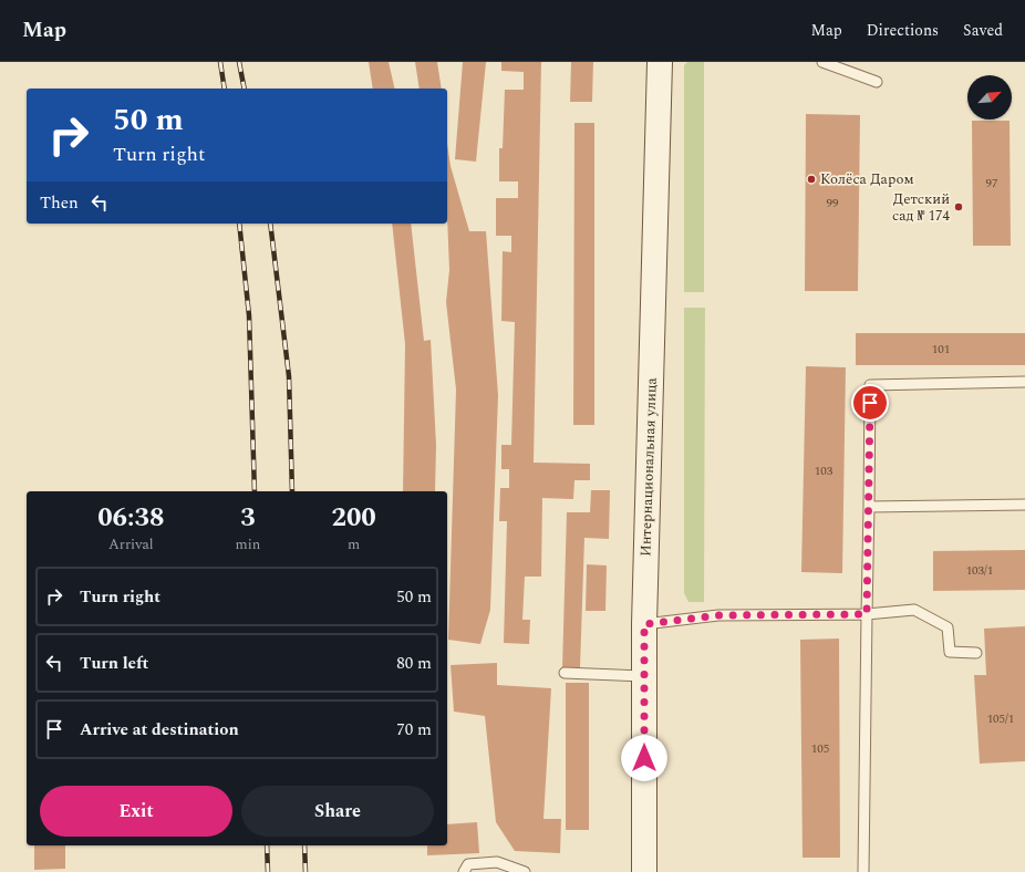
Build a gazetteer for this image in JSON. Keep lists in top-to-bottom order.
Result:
{
  "streets": {
    "main road": ["Интернациональная улица"]
  },
  "places": ["Колёса Даром", "Детский сад № 174"],
  "house_numbers": [
    "97",
    "99",
    "101",
    "103",
    "103/1",
    "105/1",
    "105"
  ],
  "north": "top right",
  "page": {
    "header": "Map",
    "nav": ["Map", "Directions", "Saved"],
    "turn": ["50 m", "Turn right"],
    "then": "Then",
    "eta": [
      "06:38",
      "Arrival",
      "3",
      "min",
      "200",
      "m"
    ],
    "list": [
      {
        "name": "Turn right",
        "value": "50 m"
      },
      {
        "name": "Turn left",
        "value": "80 m"
      },
      {
        "name": "Arrive at destination",
        "value": "70 m"
      }
    ],
    "buttons": ["Exit", "Share"]
  }
}
